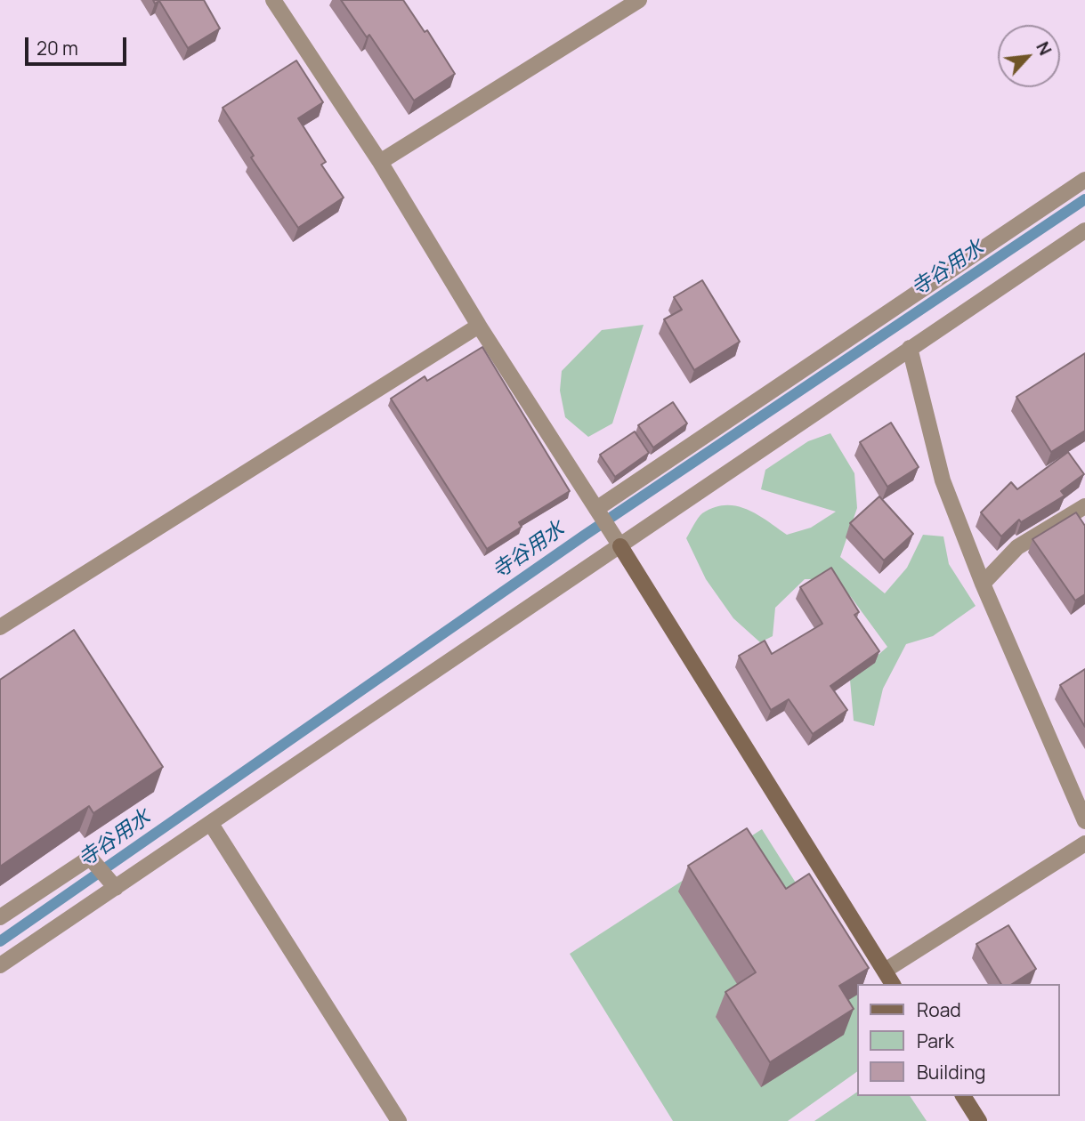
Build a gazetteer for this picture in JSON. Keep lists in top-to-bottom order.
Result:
{
  "water": ["寺谷用水"],
  "legend": ["Road", "Park", "Building"],
  "scale_bar": "20 m",
  "north": "top right"
}
